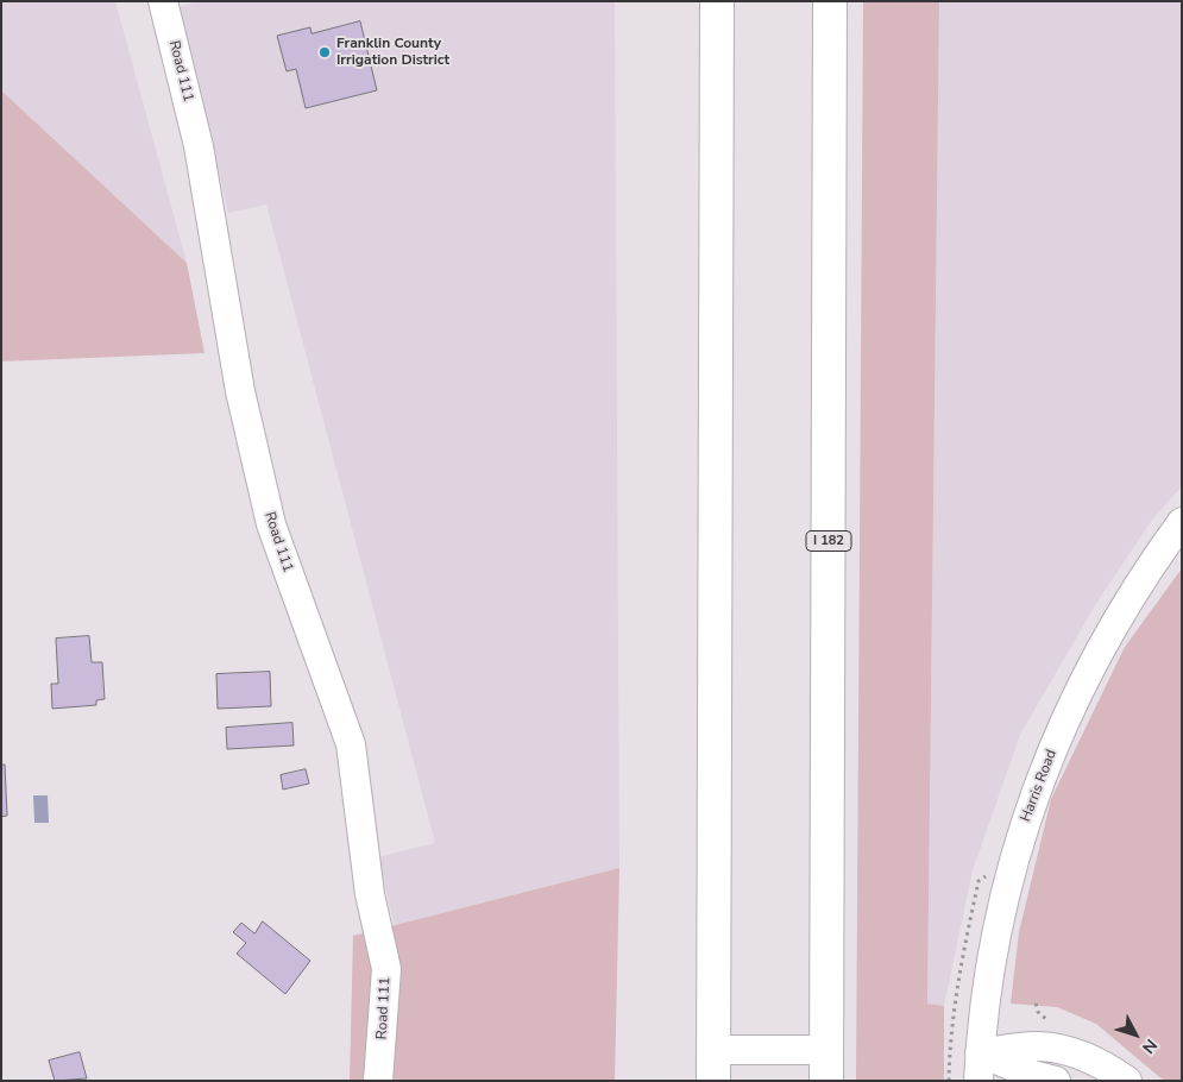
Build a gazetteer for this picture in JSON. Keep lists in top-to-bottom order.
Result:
{
  "streets": {
    "highway": ["I 182"],
    "street": ["Road 111", "Harris Road"]
  },
  "places": ["Franklin County Irrigation District"],
  "north": "bottom right"
}
